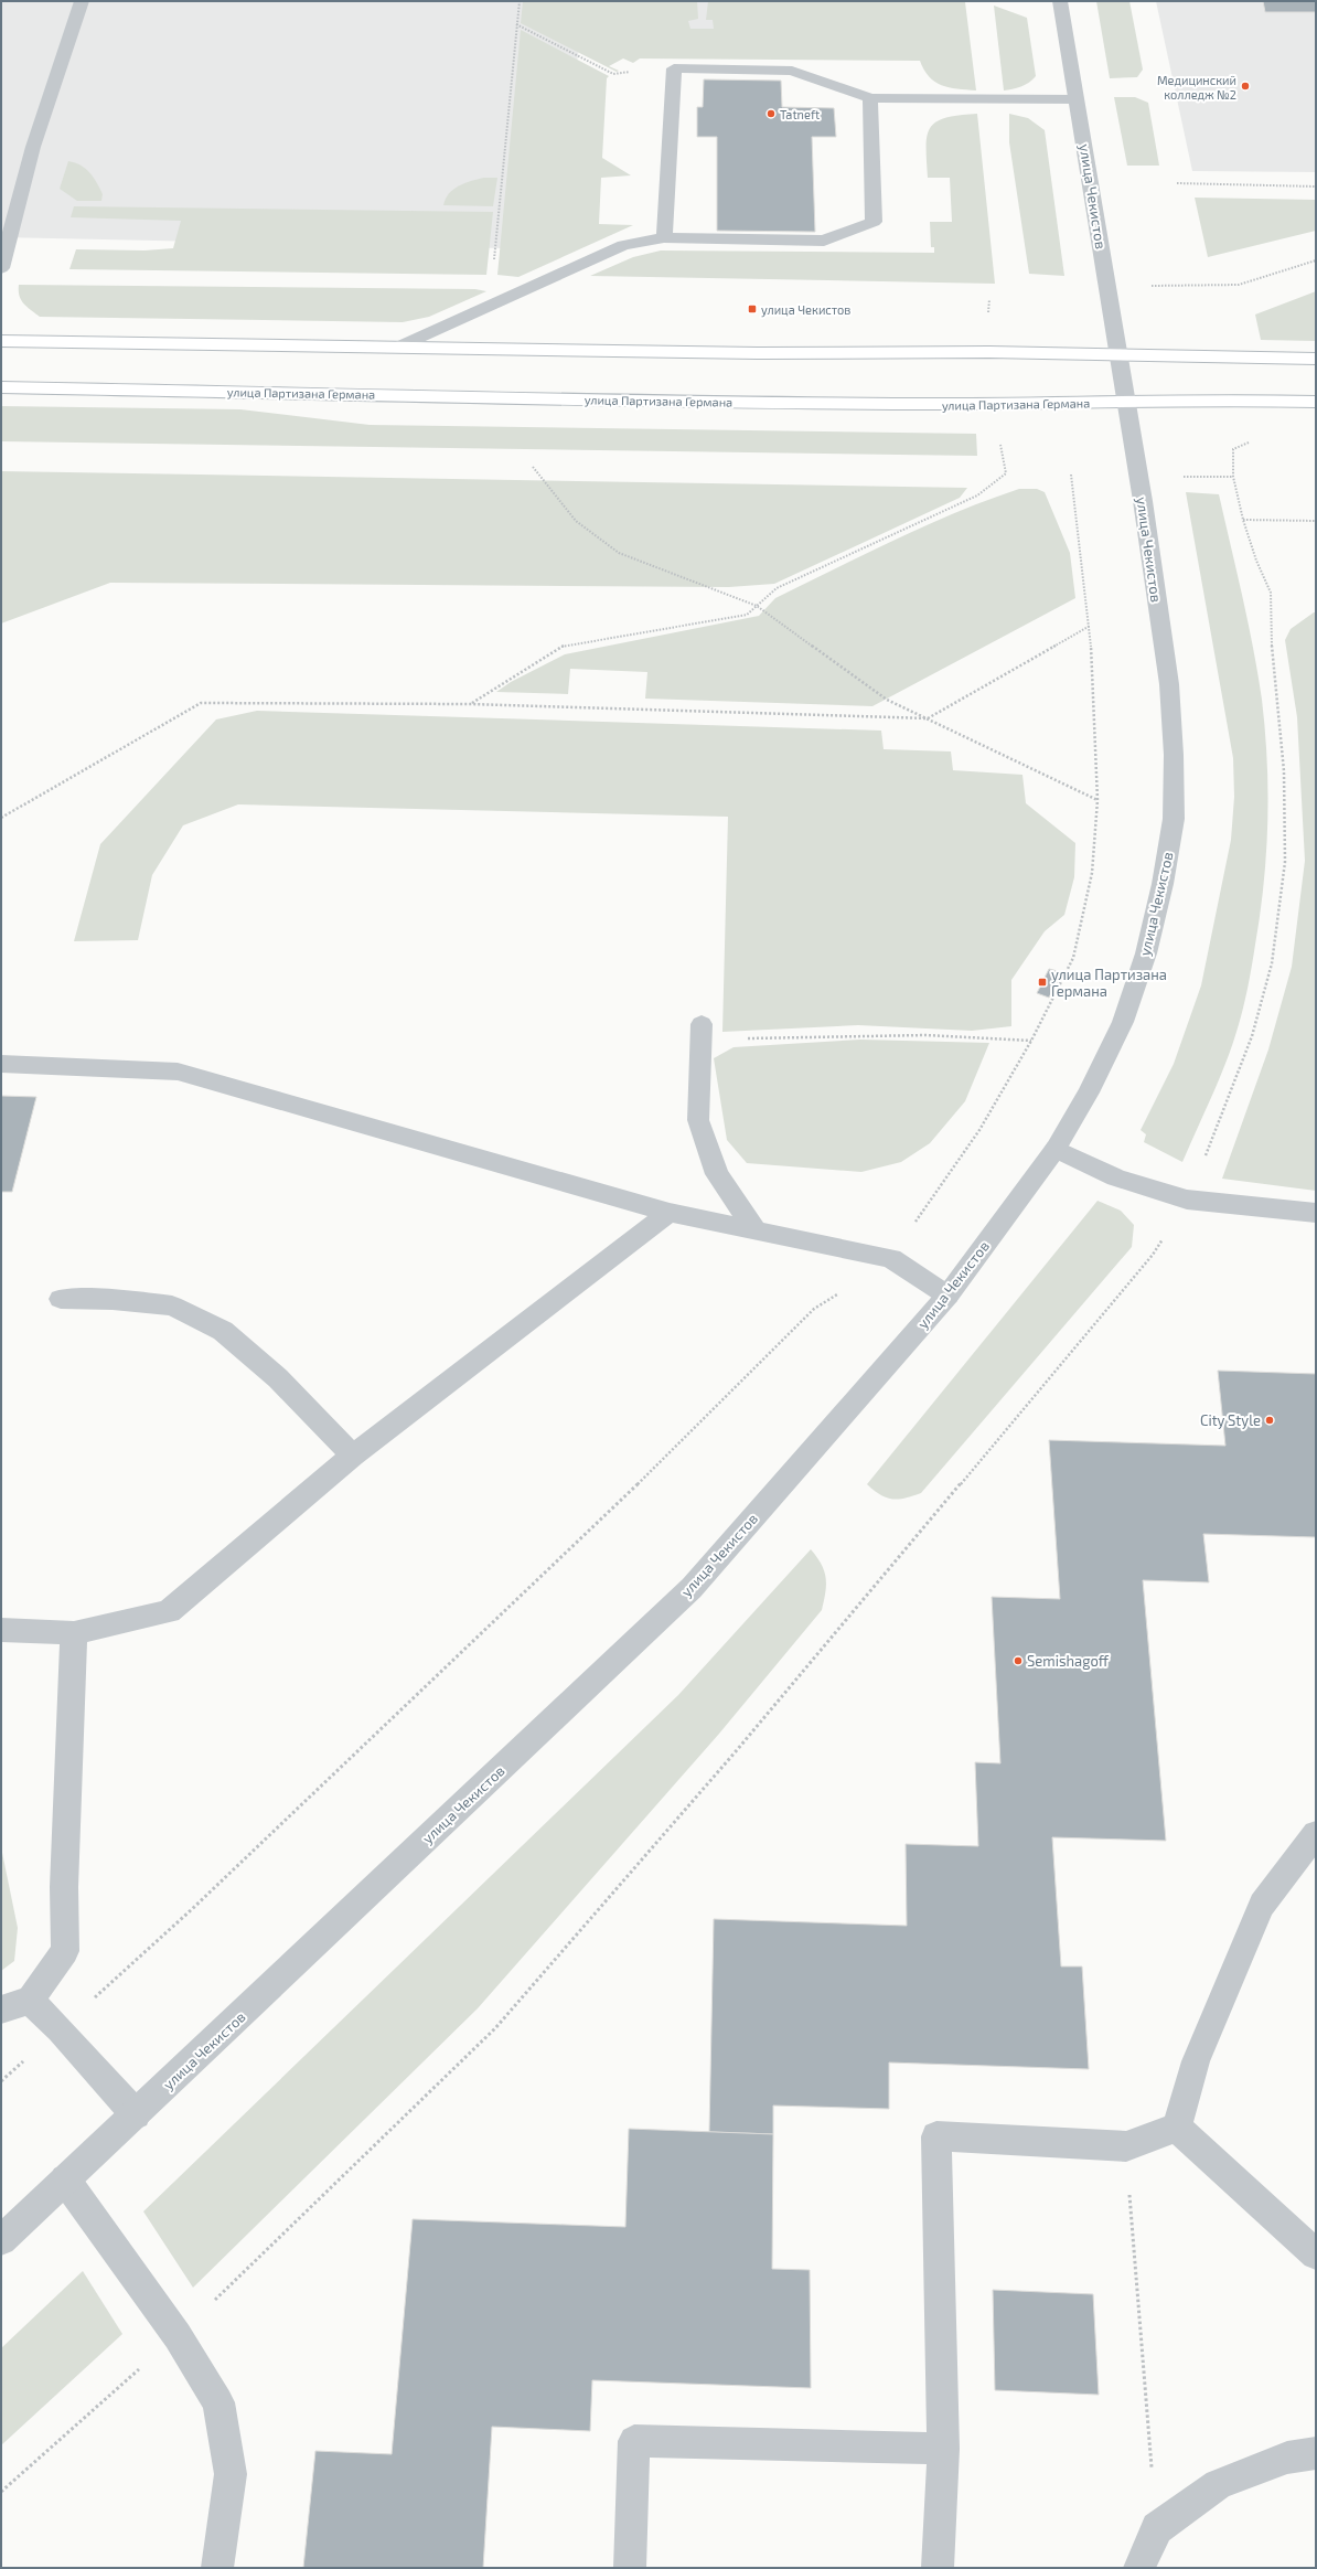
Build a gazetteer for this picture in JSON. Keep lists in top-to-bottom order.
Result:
{
  "streets": {
    "main road": ["улица Партизана Германа"],
    "street": ["улица Чекистов"]
  },
  "crossings": [
    ["улица Чекистов", "улица Партизана Германа"]
  ],
  "places": {
    "other": [
      "Медицинский колледж №2",
      "Tatneft",
      "City Style",
      "Semishagoff"
    ],
    "transit": ["улица Чекистов", "улица Партизана Германа"]
  }
}
